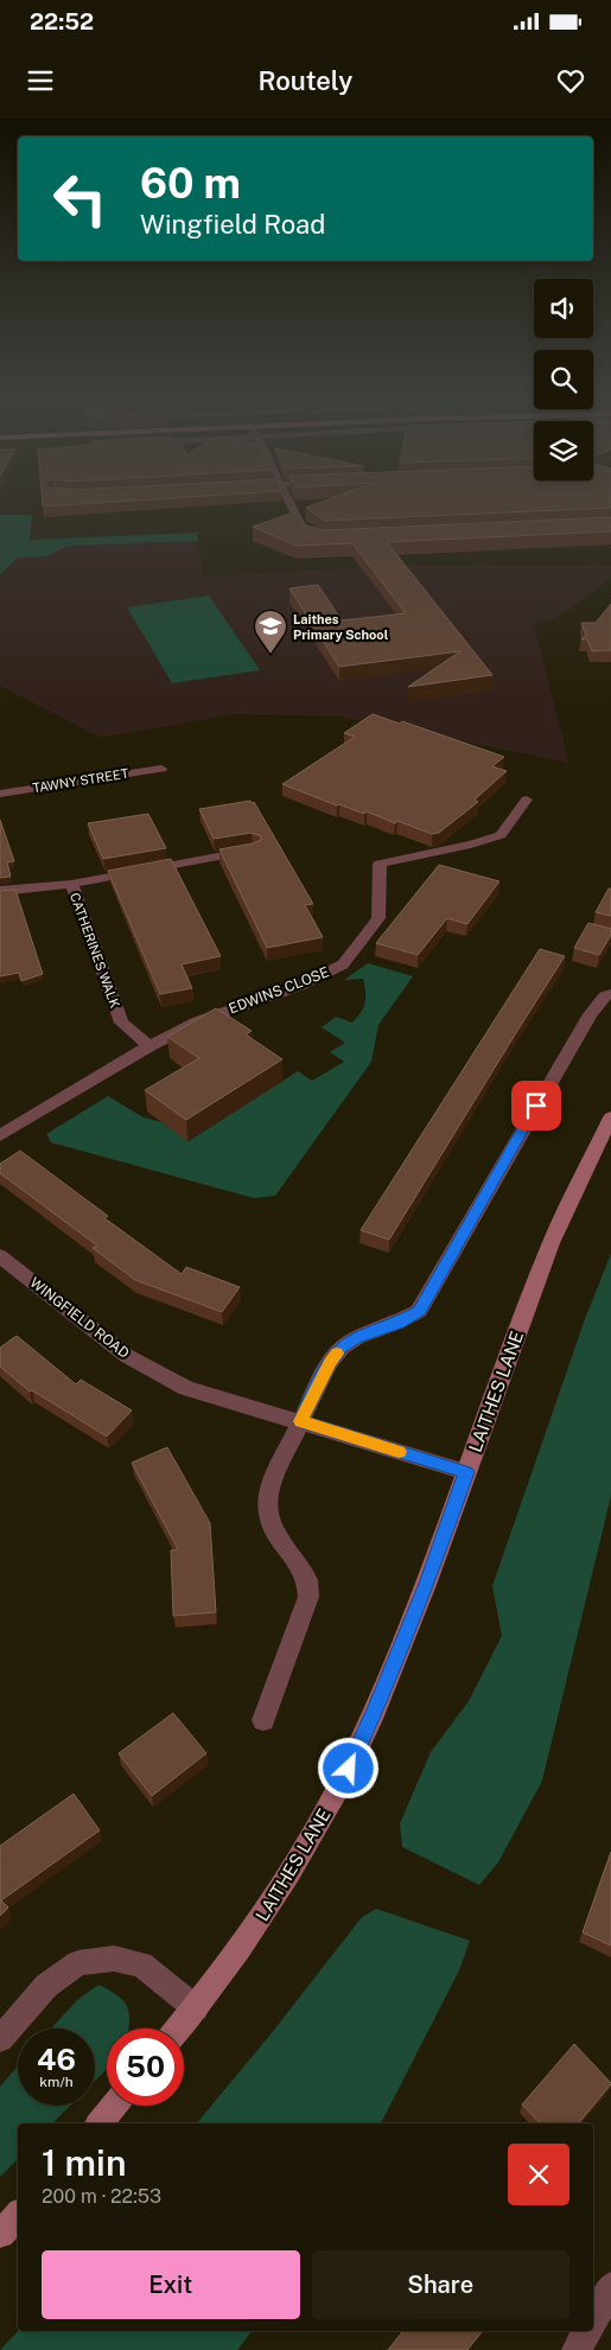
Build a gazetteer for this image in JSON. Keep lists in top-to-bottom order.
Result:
{
  "streets": {
    "main road": ["LAITHES LANE"],
    "street": [
      "TAWNY STREET",
      "CATHERINES WALK",
      "EDWINS CLOSE",
      "WINGFIELD ROAD"
    ]
  },
  "crossings": [
    ["CATHERINES WALK", "EDWINS CLOSE"],
    ["WINGFIELD ROAD", "LAITHES LANE"]
  ],
  "places": {
    "school or university": ["Laithes Primary School"]
  },
  "page": {
    "status": "22:52",
    "header": "Routely",
    "turn": ["60 m", "Wingfield Road"],
    "speed": "46 km/h",
    "limit": "50",
    "heading": ["1 min", "200 m · 22:53"],
    "buttons": ["Exit", "Share"]
  }
}
